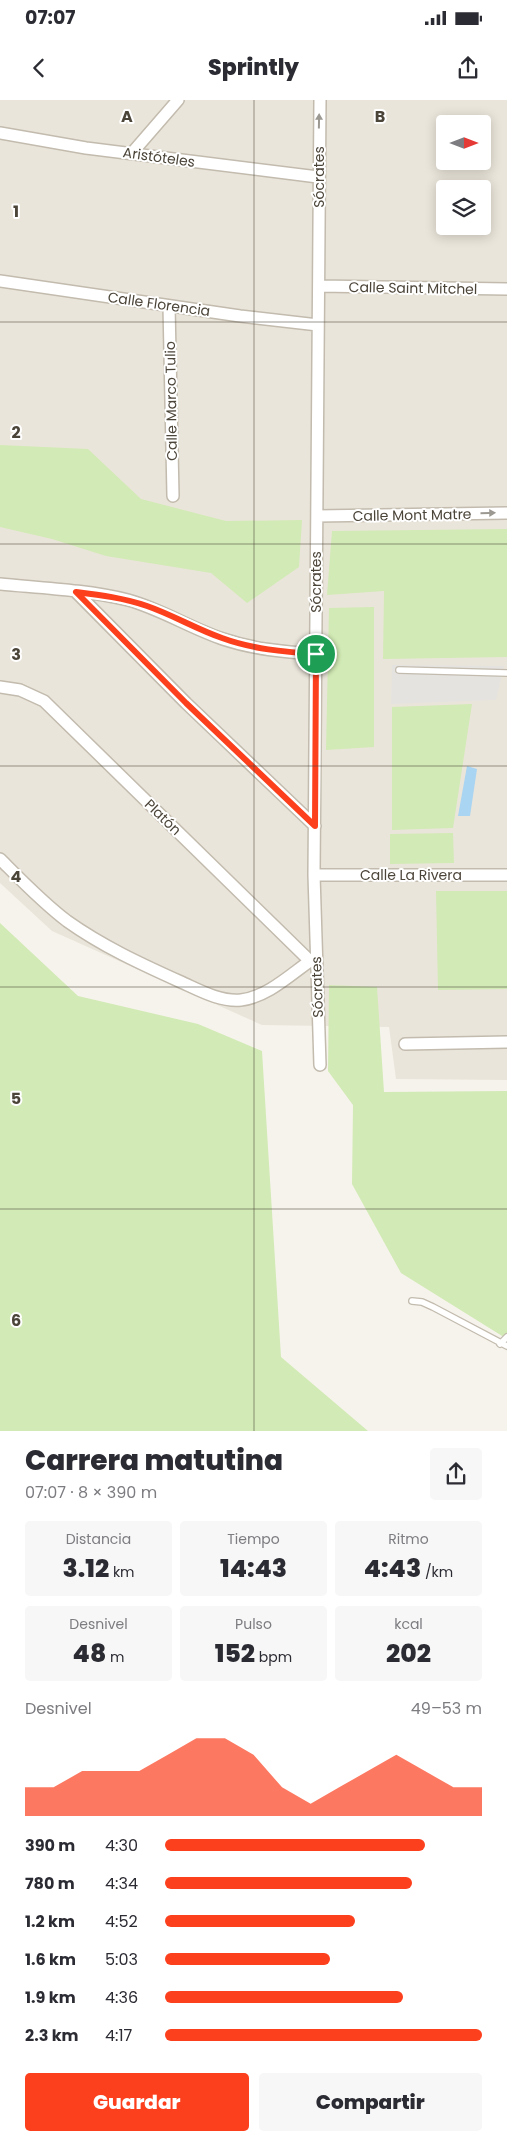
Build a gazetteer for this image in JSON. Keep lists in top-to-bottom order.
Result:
{
  "streets": {
    "street": [
      "Aristóteles",
      "Sócrates",
      "Calle Saint Mitchel",
      "Calle Florencia",
      "Calle Marco Tulio",
      "Calle Mont Matre",
      "Platón",
      "Calle La Rivera"
    ]
  },
  "crossings": [
    ["Aristóteles", "Sócrates"],
    ["Sócrates", "Calle Saint Mitchel"],
    ["Sócrates", "Calle Florencia"],
    ["Sócrates", "Calle Mont Matre"],
    ["Sócrates", "Platón"],
    ["Sócrates", "Calle La Rivera"],
    ["Calle Florencia", "Calle Marco Tulio"]
  ],
  "one_way": ["Calle Mont Matre"],
  "north": "right",
  "page": {
    "status": "07:07",
    "header": "Sprintly",
    "heading": ["Carrera matutina", "07:07 · 8 × 390 m"],
    "stats": [
      ["Distancia", "3.12 km"],
      ["Tiempo", "14:43"],
      ["Ritmo", "4:43 /km"],
      ["Desnivel", "48 m"],
      ["Pulso", "152 bpm"],
      ["kcal", "202"]
    ],
    "chart": ["Desnivel", "49–53 m"],
    "list": [
      {
        "name": "390 m",
        "note": "4:30"
      },
      {
        "name": "780 m",
        "note": "4:34"
      },
      {
        "name": "1.2 km",
        "note": "4:52"
      },
      {
        "name": "1.6 km",
        "note": "5:03"
      },
      {
        "name": "1.9 km",
        "note": "4:36"
      },
      {
        "name": "2.3 km",
        "note": "4:17"
      }
    ],
    "buttons": ["Guardar", "Compartir"]
  },
  "grid": {
    "columns": ["A", "B"],
    "rows": [
      "1",
      "2",
      "3",
      "4",
      "5",
      "6"
    ]
  }
}
